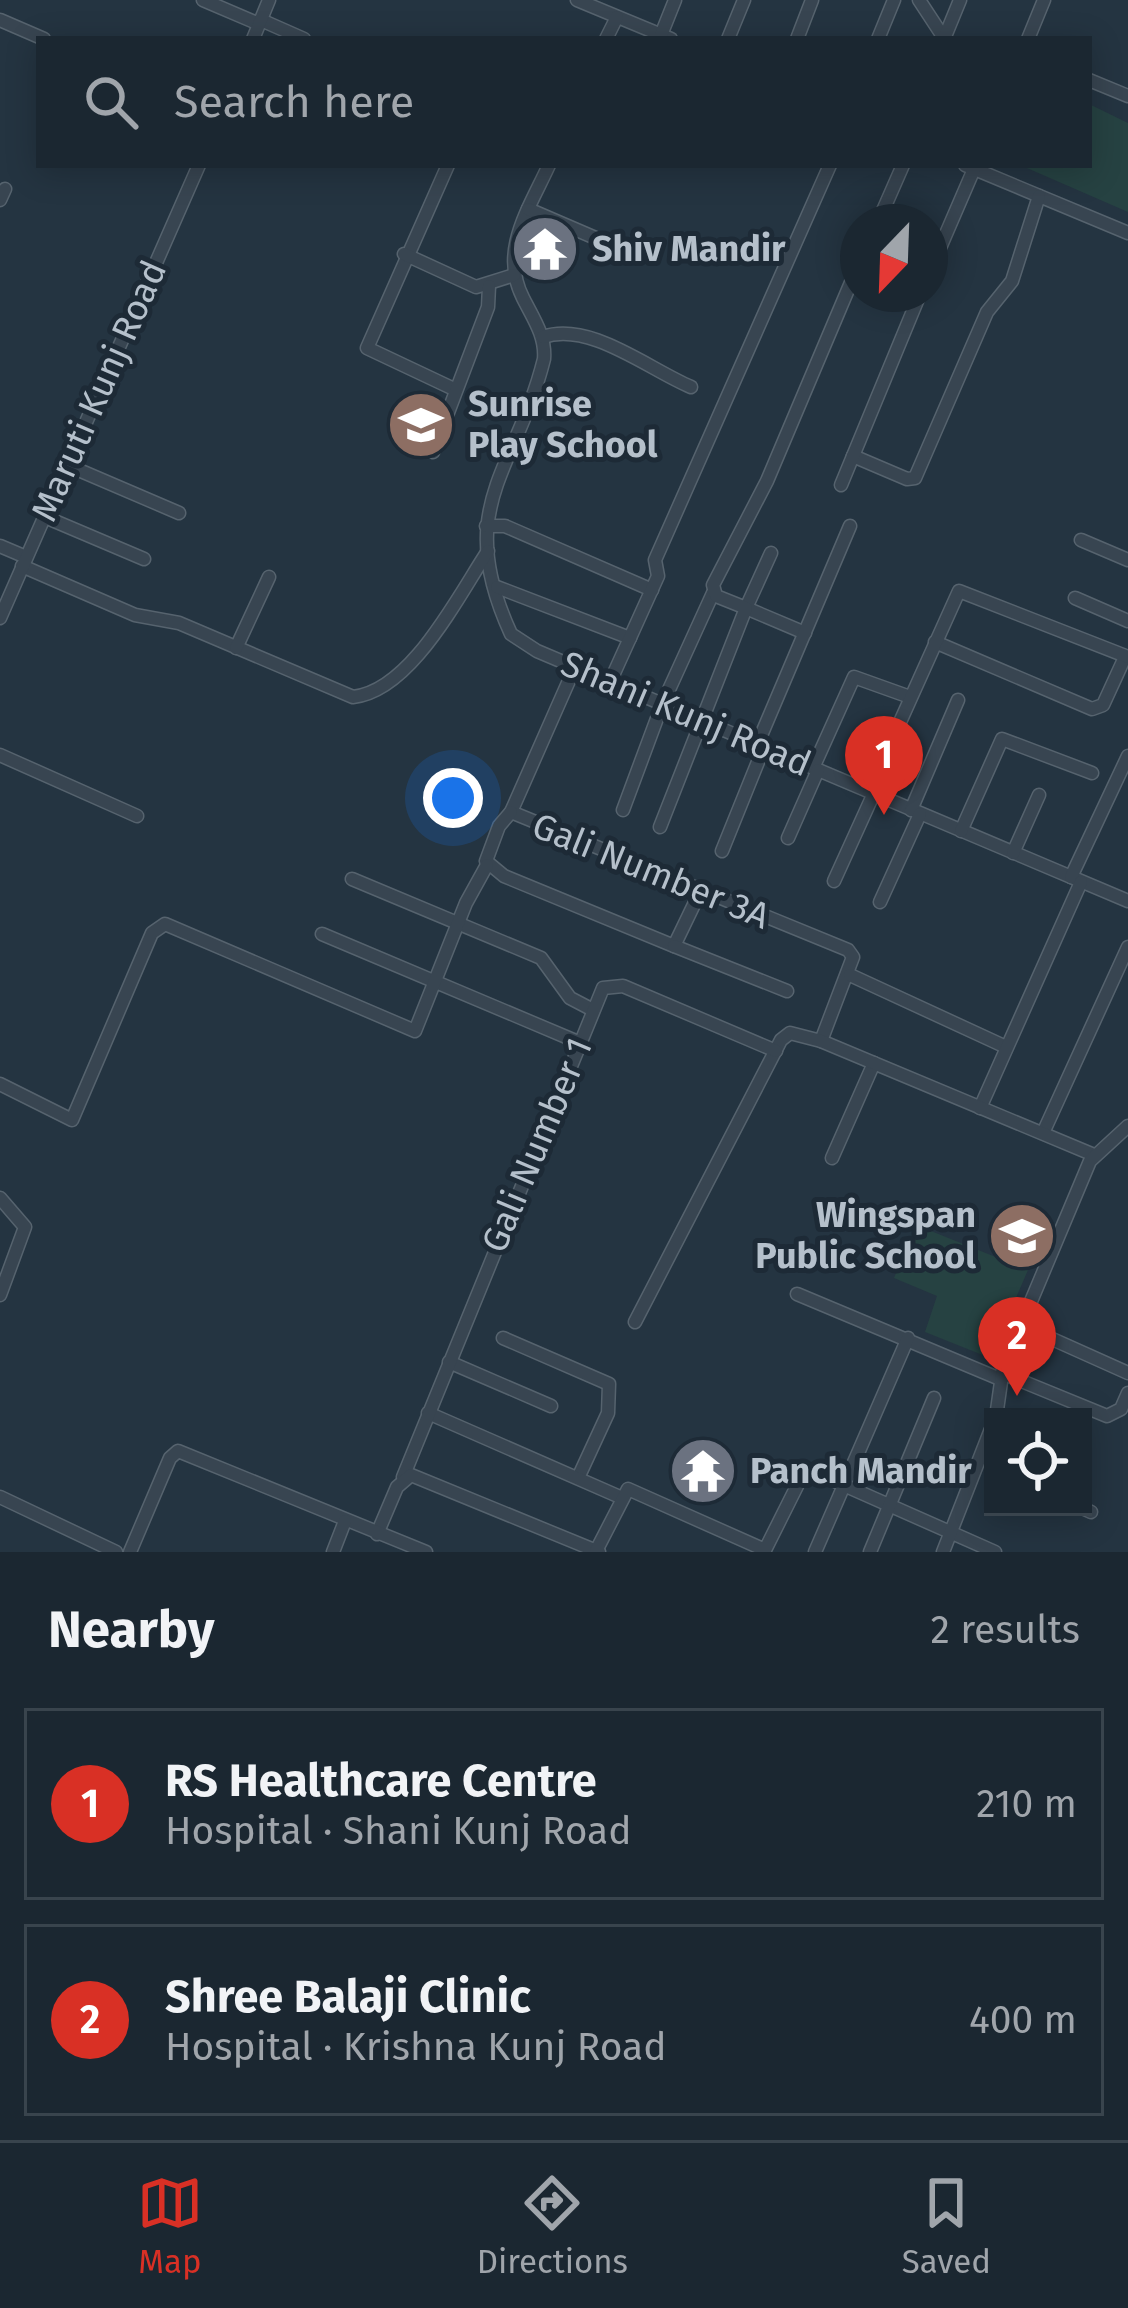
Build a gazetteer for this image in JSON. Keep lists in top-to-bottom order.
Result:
{
  "streets": {
    "street": [
      "Maruti Kunj Road",
      "Shani Kunj Road",
      "Gali Number 3A",
      "Gali Number 1"
    ]
  },
  "crossings": [
    ["Shani Kunj Road", "Gali Number 3A"]
  ],
  "places": {
    "temple": ["Shiv Mandir", "Panch Mandir"],
    "school or university": ["Sunrise Play School", "Wingspan Public School"]
  },
  "north": "bottom left",
  "page": {
    "search": "Search here",
    "pins": ["1", "2"],
    "heading": ["Nearby", "2 results"],
    "list": [
      {
        "mark": "1",
        "name": "RS Healthcare Centre",
        "note": "Hospital · Shani Kunj Road",
        "value": "210 m"
      },
      {
        "mark": "2",
        "name": "Shree Balaji Clinic",
        "note": "Hospital · Krishna Kunj Road",
        "value": "400 m"
      }
    ],
    "nav": ["Map", "Directions", "Saved"]
  }
}
